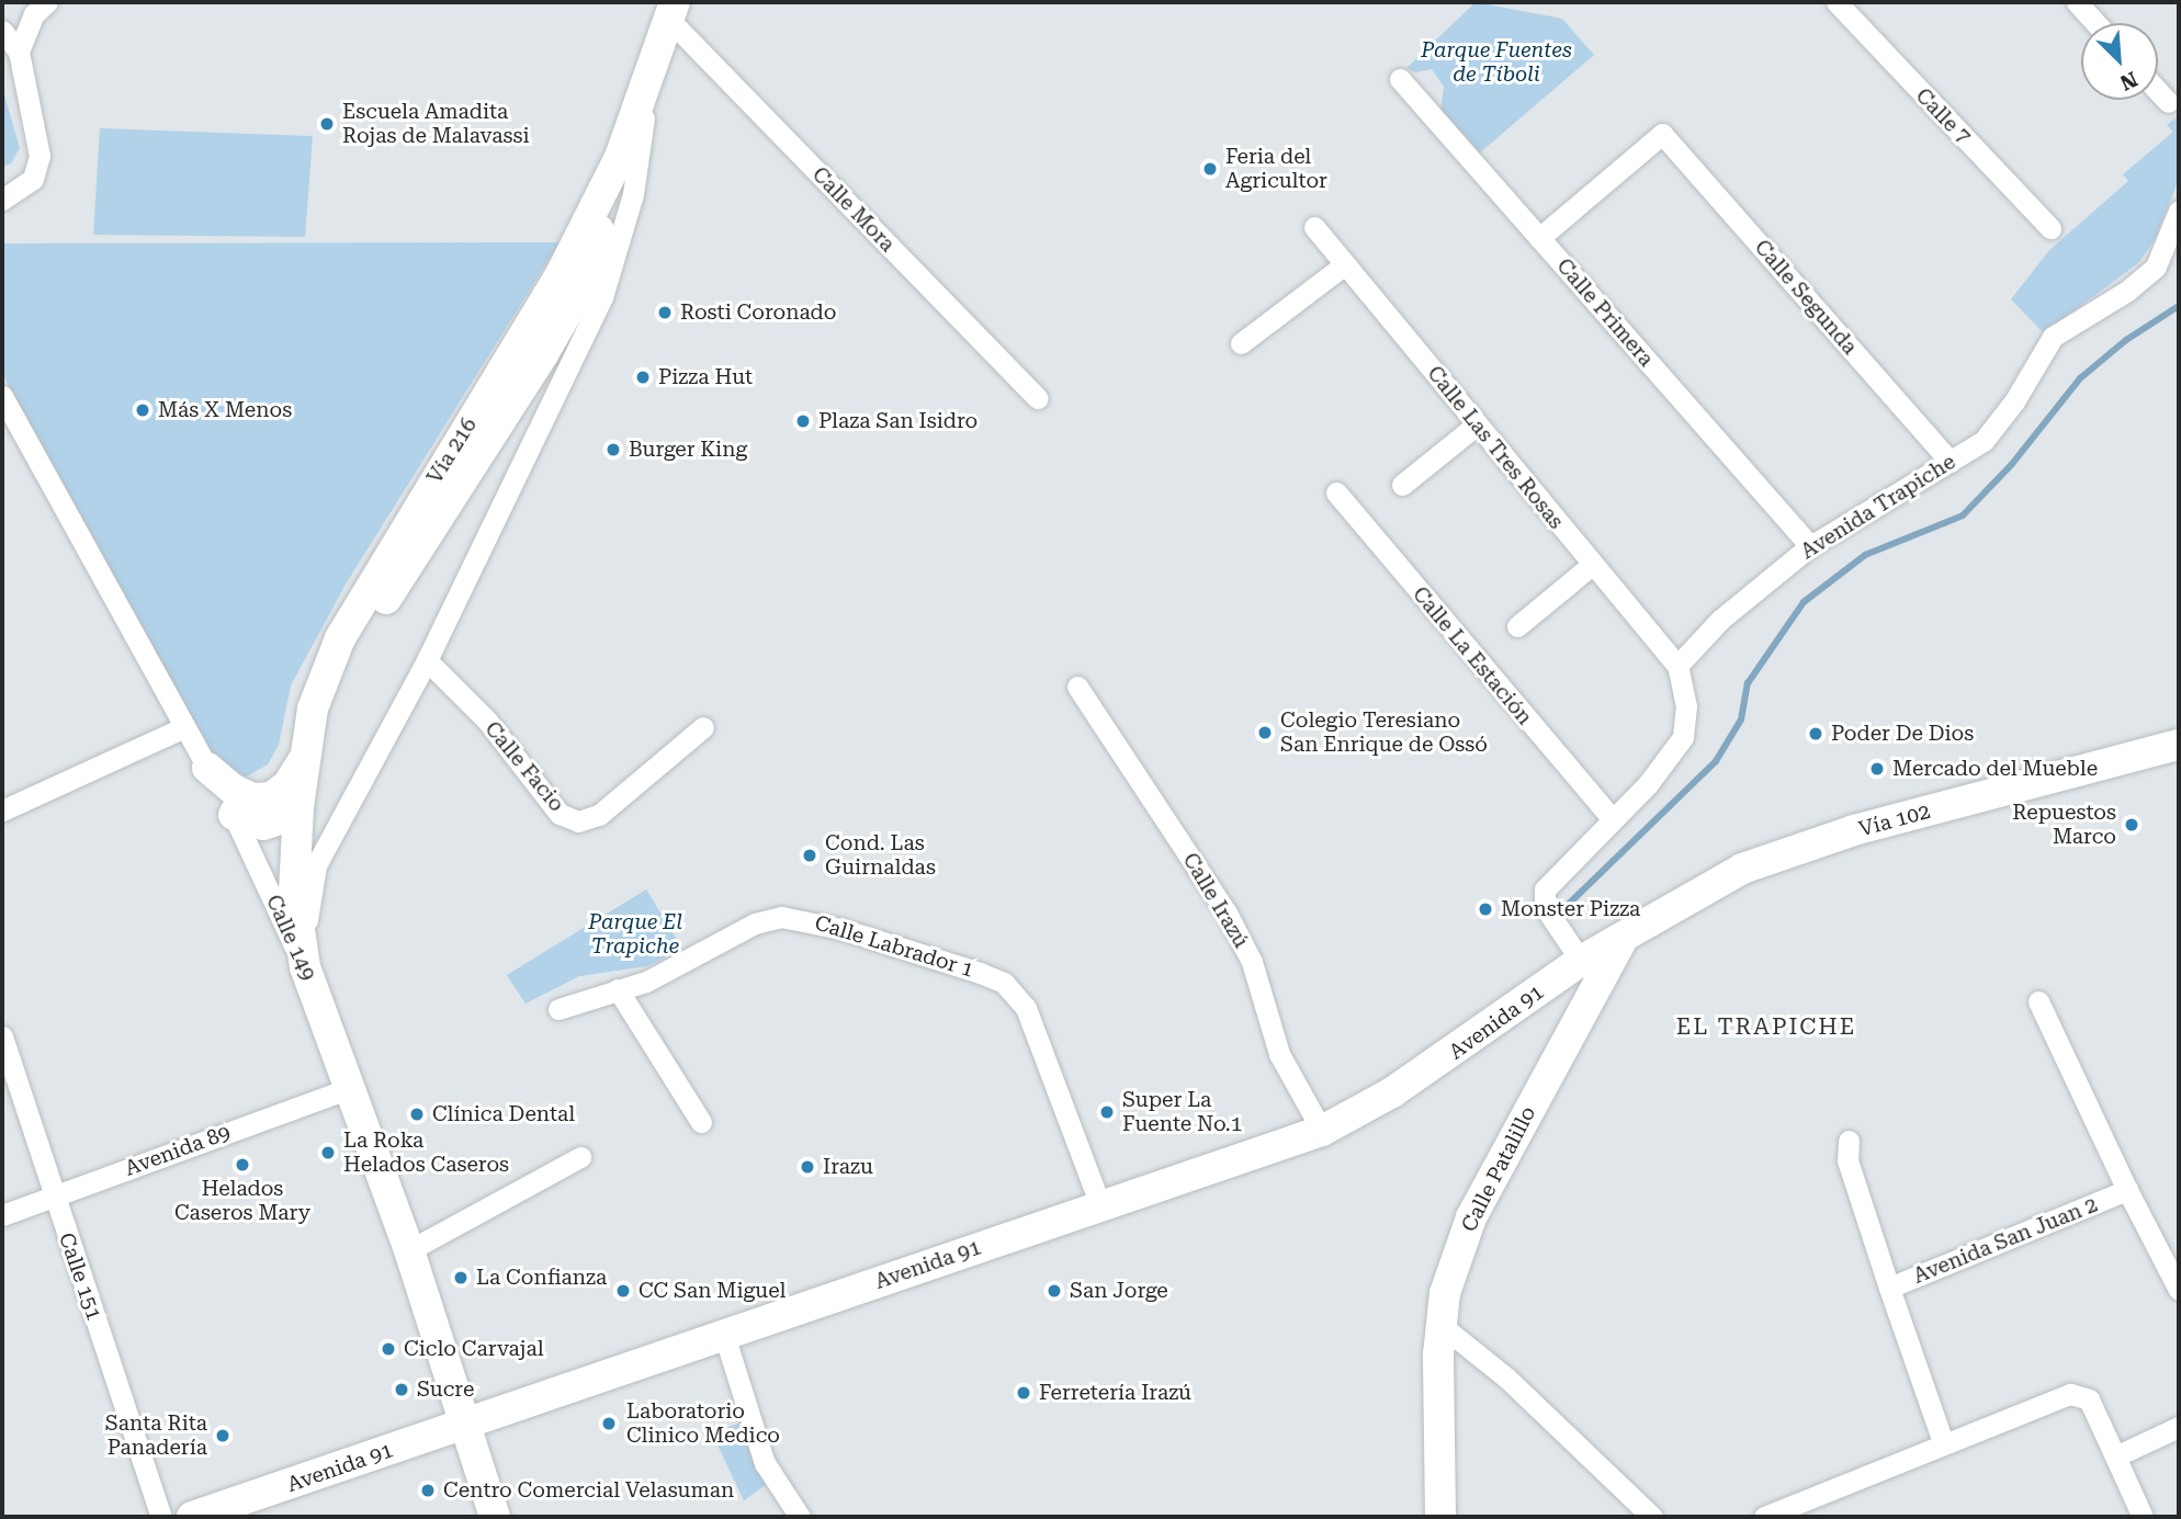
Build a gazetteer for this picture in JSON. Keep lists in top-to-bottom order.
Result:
{
  "streets": {
    "main road": [
      "Vía 216",
      "Vía 102",
      "Calle 149",
      "Avenida 91",
      "Calle Patalillo"
    ],
    "street": [
      "Calle 7",
      "Calle Mora",
      "Calle Segunda",
      "Calle Primera",
      "Calle Las Tres Rosas",
      "Avenida Trapiche",
      "Calle La Estación",
      "Calle Facio",
      "Calle Irazú",
      "Calle Labrador 1",
      "Avenida 89",
      "Avenida San Juan 2",
      "Calle 151"
    ]
  },
  "crossings": [
    ["Calle Mora", "Vía 216"],
    ["Calle Segunda", "Calle Primera"],
    ["Calle Segunda", "Avenida Trapiche"],
    ["Calle Primera", "Avenida Trapiche"],
    ["Calle Las Tres Rosas", "Avenida Trapiche"],
    ["Vía 216", "Calle 149"],
    ["Vía 102", "Avenida 91"],
    ["Calle Irazú", "Avenida 91"],
    ["Calle 149", "Avenida 91"],
    ["Calle 149", "Avenida 89"],
    ["Calle Labrador 1", "Avenida 91"],
    ["Avenida 91", "Calle Patalillo"],
    ["Avenida 89", "Calle 151"]
  ],
  "districts": ["EL TRAPICHE"],
  "parks": ["Parque Fuentes de Tíboli", "Parque El Trapiche"],
  "places": [
    "Escuela Amadita Rojas de Malavassi",
    "Feria del Agricultor",
    "Rosti Coronado",
    "Pizza Hut",
    "Más X Menos",
    "Plaza San Isidro",
    "Burger King",
    "Colegio Teresiano San Enrique de Ossó",
    "Poder De Dios",
    "Mercado del Mueble",
    "Repuestos Marco",
    "Cond. Las Guirnaldas",
    "Monster Pizza",
    "Super La Fuente No.1",
    "Clínica Dental",
    "La Roka Helados Caseros",
    "Helados Caseros Mary",
    "Irazu",
    "La Confianza",
    "CC San Miguel",
    "San Jorge",
    "Ciclo Carvajal",
    "Sucre",
    "Ferretería Irazú",
    "Laboratorio Clinico Medico",
    "Santa Rita Panadería",
    "Centro Comercial Velasuman"
  ],
  "north": "bottom right"
}
